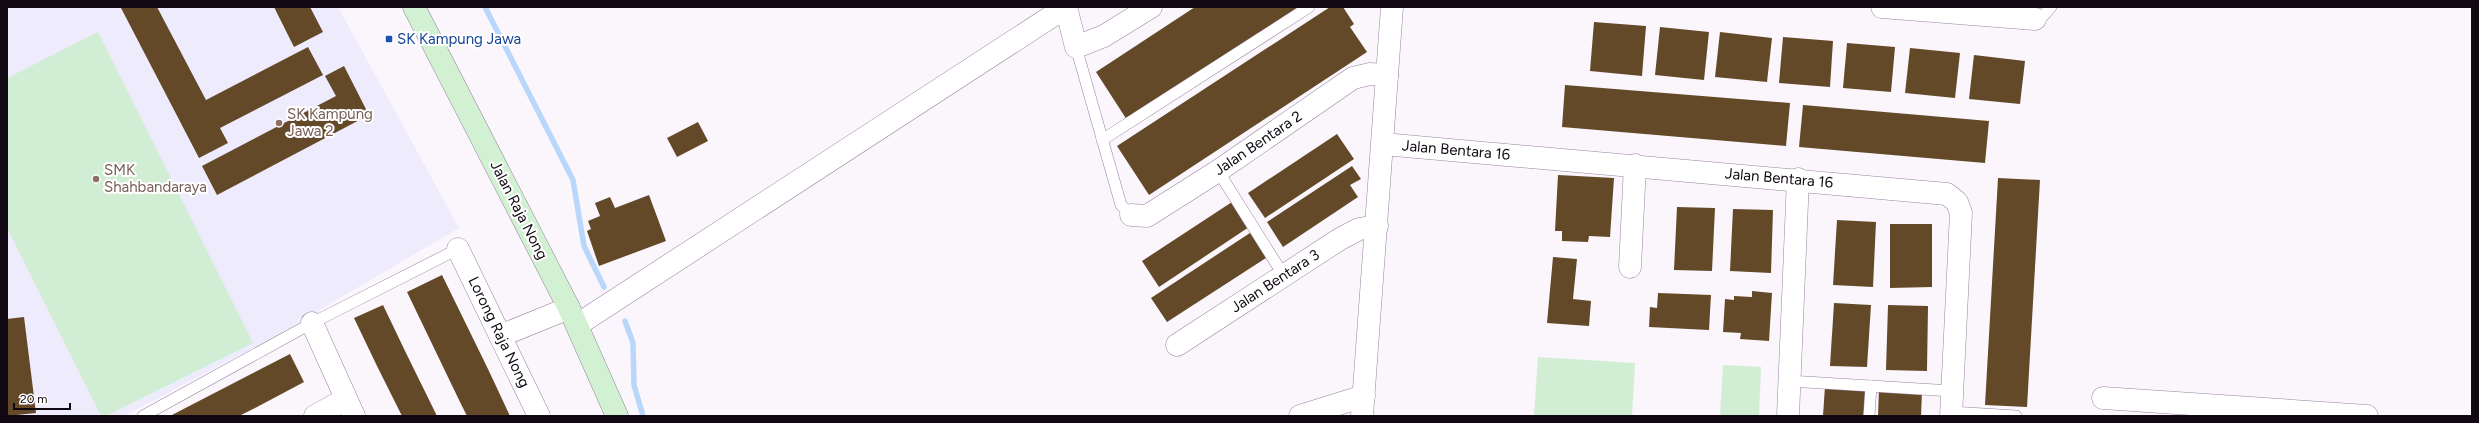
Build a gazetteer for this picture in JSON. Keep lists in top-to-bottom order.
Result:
{
  "streets": {
    "main road": ["Jalan Raja Nong"],
    "street": [
      "Jalan Bentara 2",
      "Jalan Bentara 16",
      "Jalan Bentara 3",
      "Lorong Raja Nong"
    ]
  },
  "places": {
    "transit": ["SK Kampung Jawa"],
    "other": ["SK Kampung Jawa 2", "SMK Shahbandaraya"]
  },
  "scale_bar": "20 m"
}
